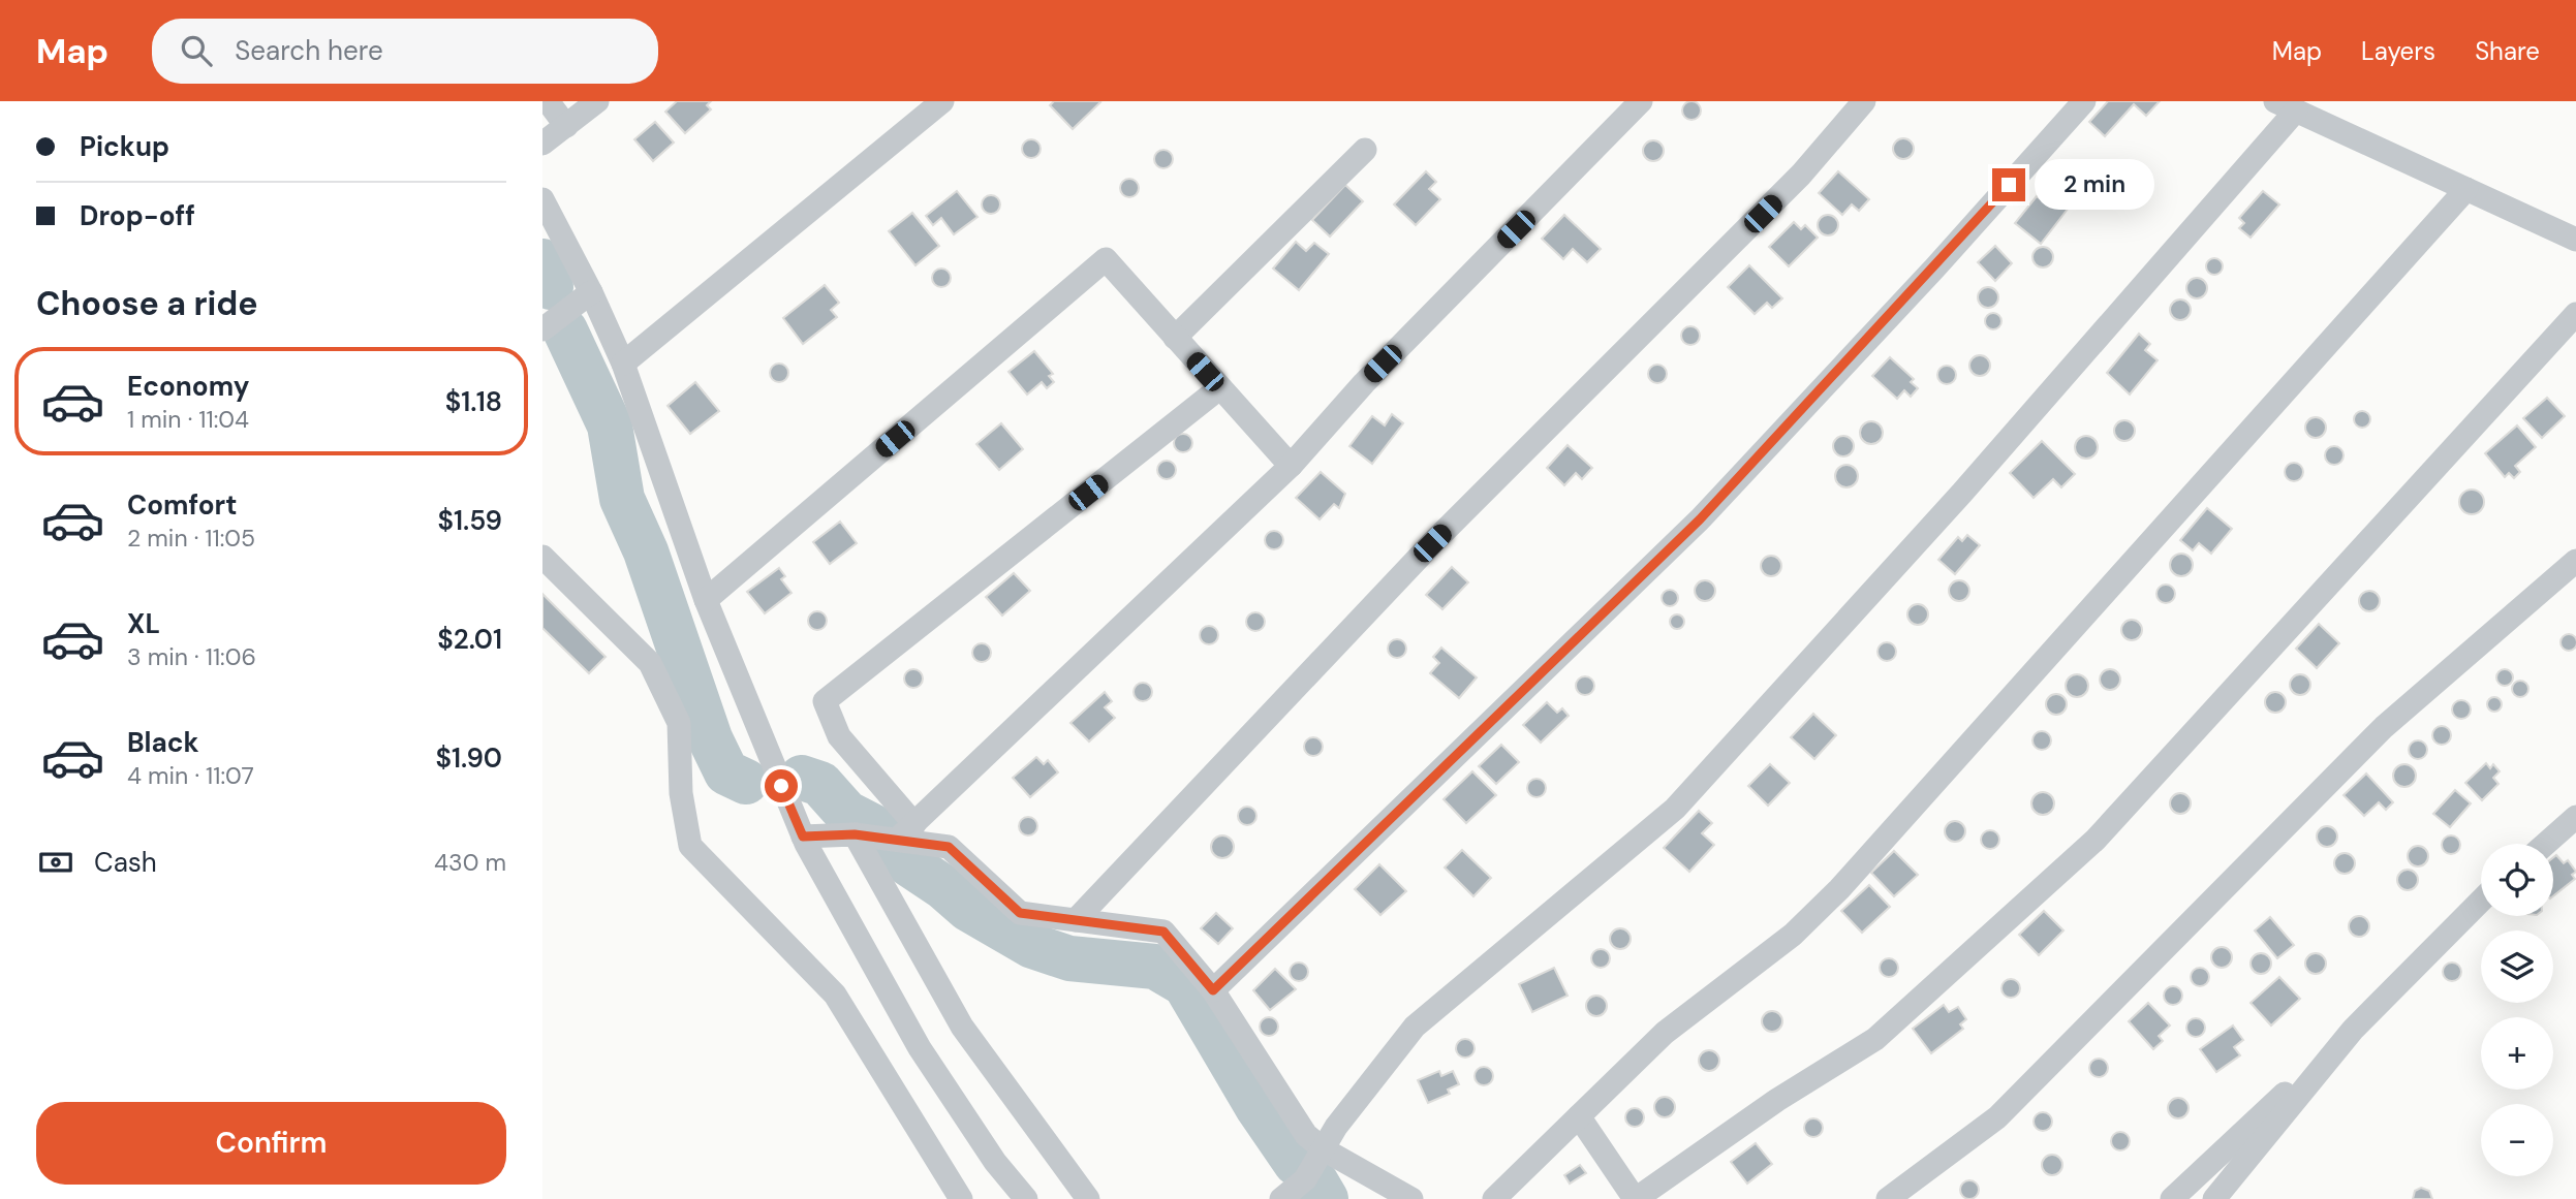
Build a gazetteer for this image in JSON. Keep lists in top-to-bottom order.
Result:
{
  "page": {
    "header": "Map",
    "search": "Search here",
    "nav": ["Map", "Layers", "Share"],
    "banner": ["Pickup", "Drop-off"],
    "bubble": "2 min",
    "heading": "Choose a ride",
    "list": [
      {
        "name": "Economy",
        "note": "1 min · 11:04",
        "value": "$1.18"
      },
      {
        "name": "Comfort",
        "note": "2 min · 11:05",
        "value": "$1.59"
      },
      {
        "name": "XL",
        "note": "3 min · 11:06",
        "value": "$2.01"
      },
      {
        "name": "Black",
        "note": "4 min · 11:07",
        "value": "$1.90"
      }
    ],
    "pay": ["Cash", "430 m"],
    "map_buttons": ["+", "−"],
    "buttons": "Confirm"
  }
}
